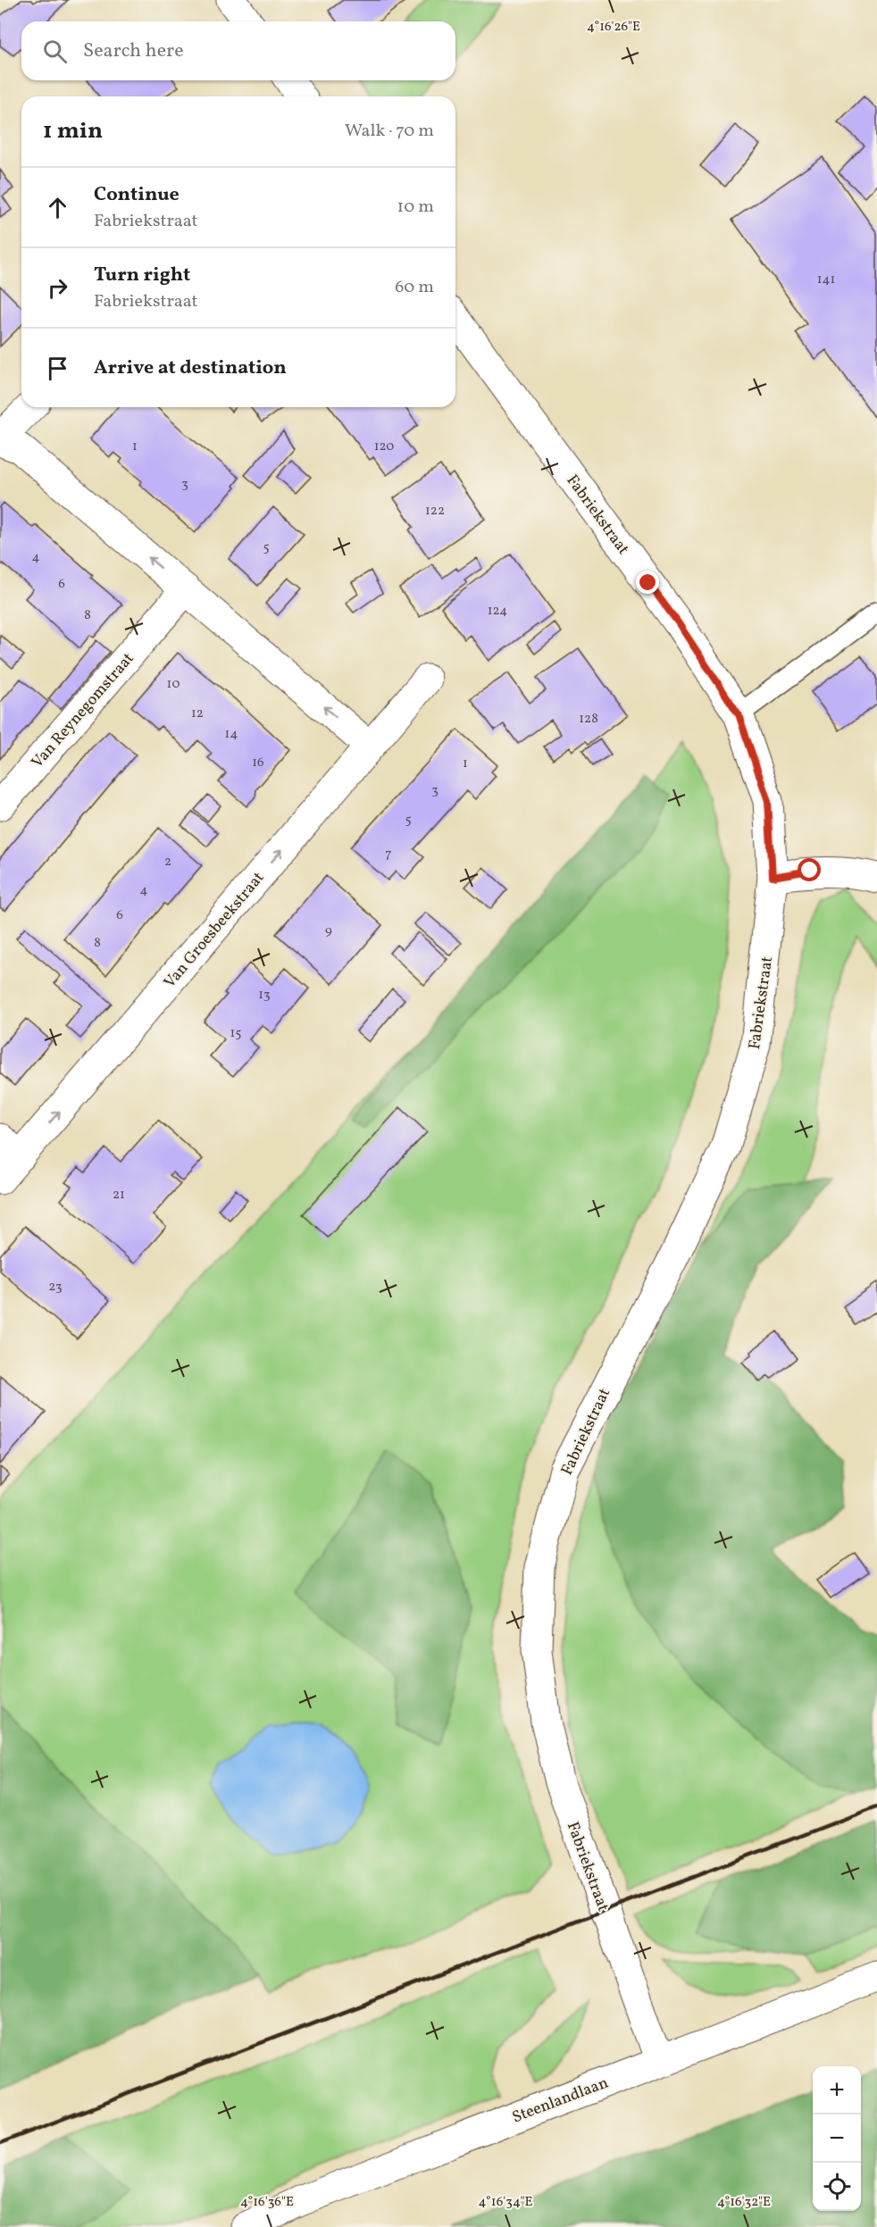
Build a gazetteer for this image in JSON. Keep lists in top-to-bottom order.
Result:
{
  "streets": {
    "main road": [
      "Fabriekstraat",
      "Van Reynegomstraat",
      "Van Groesbeekstraat",
      "Steenlandlaan"
    ]
  },
  "crossings": [
    ["Fabriekstraat", "Steenlandlaan"]
  ],
  "one_way": ["Van Groesbeekstraat"],
  "house_numbers": [
    "141",
    "1",
    "120",
    "3",
    "122",
    "5",
    "4",
    "6",
    "124",
    "8",
    "10",
    "12",
    "128",
    "14",
    "16",
    "1",
    "3",
    "5",
    "7",
    "2",
    "4",
    "6",
    "9",
    "8",
    "13",
    "15",
    "21",
    "23"
  ],
  "page": {
    "search": "Search here",
    "heading": ["1 min", "Walk · 70 m"],
    "list": [
      ["Continue", "Fabriekstraat", "10 m"],
      ["Turn right", "Fabriekstraat", "60 m"],
      "Arrive at destination"
    ],
    "map_buttons": ["+", "−"]
  },
  "coordinates": [
    "4°16'26\"E",
    "4°16'36\"E",
    "4°16'34\"E",
    "4°16'32\"E"
  ]
}
